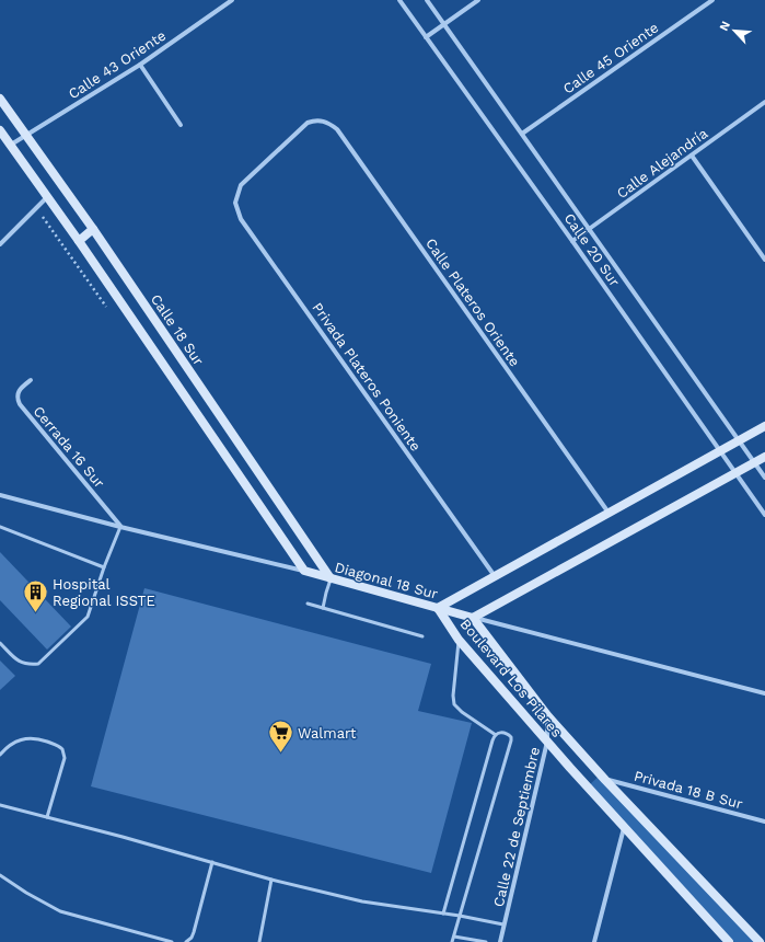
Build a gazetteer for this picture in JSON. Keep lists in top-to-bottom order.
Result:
{
  "streets": {
    "street": [
      "Calle 45 Oriente",
      "Calle 43 Oriente",
      "Calle Alejandría",
      "Calle 20 Sur",
      "Calle Plateros Oriente",
      "Calle 18 Sur",
      "Privada Plateros Poniente",
      "Cerrada 16 Sur",
      "Diagonal 18 Sur",
      "Boulevard Los Pilares",
      "Privada 18 B Sur",
      "Calle 22 de Septiembre"
    ]
  },
  "crossings": [
    ["Calle 45 Oriente", "Calle 20 Sur"],
    ["Calle 43 Oriente", "Calle 18 Sur"],
    ["Calle Alejandría", "Calle 20 Sur"],
    ["Calle 20 Sur", "Boulevard Los Pilares"],
    ["Calle Plateros Oriente", "Privada Plateros Poniente"],
    ["Calle 18 Sur", "Diagonal 18 Sur"],
    ["Cerrada 16 Sur", "Diagonal 18 Sur"],
    ["Diagonal 18 Sur", "Boulevard Los Pilares"],
    ["Boulevard Los Pilares", "Privada 18 B Sur"],
    ["Boulevard Los Pilares", "Calle 22 de Septiembre"]
  ],
  "places": {
    "building": ["Hospital Regional ISSTE"],
    "supermarket": ["Walmart"]
  },
  "north": "top left"
}
